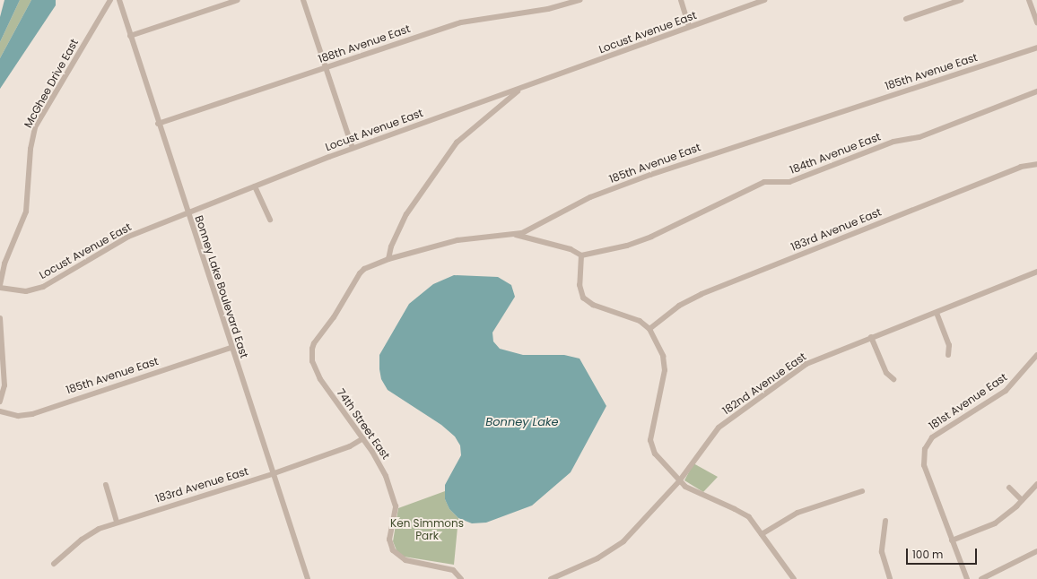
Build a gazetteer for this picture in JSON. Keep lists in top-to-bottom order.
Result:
{
  "streets": {
    "street": [
      "Locust Avenue East",
      "188th Avenue East",
      "185th Avenue East",
      "McGhee Drive East",
      "184th Avenue East",
      "183rd Avenue East",
      "Bonney Lake Boulevard East",
      "182nd Avenue East",
      "181st Avenue East",
      "74th Street East"
    ]
  },
  "crossings": [
    ["Locust Avenue East", "McGhee Drive East"],
    ["Locust Avenue East", "Bonney Lake Boulevard East"],
    ["188th Avenue East", "Bonney Lake Boulevard East"],
    ["185th Avenue East", "Bonney Lake Boulevard East"],
    ["185th Avenue East", "74th Street East"],
    ["183rd Avenue East", "Bonney Lake Boulevard East"],
    ["183rd Avenue East", "74th Street East"]
  ],
  "water": ["Bonney Lake"],
  "parks": ["Ken Simmons Park"],
  "scale_bar": "100 m"
}
